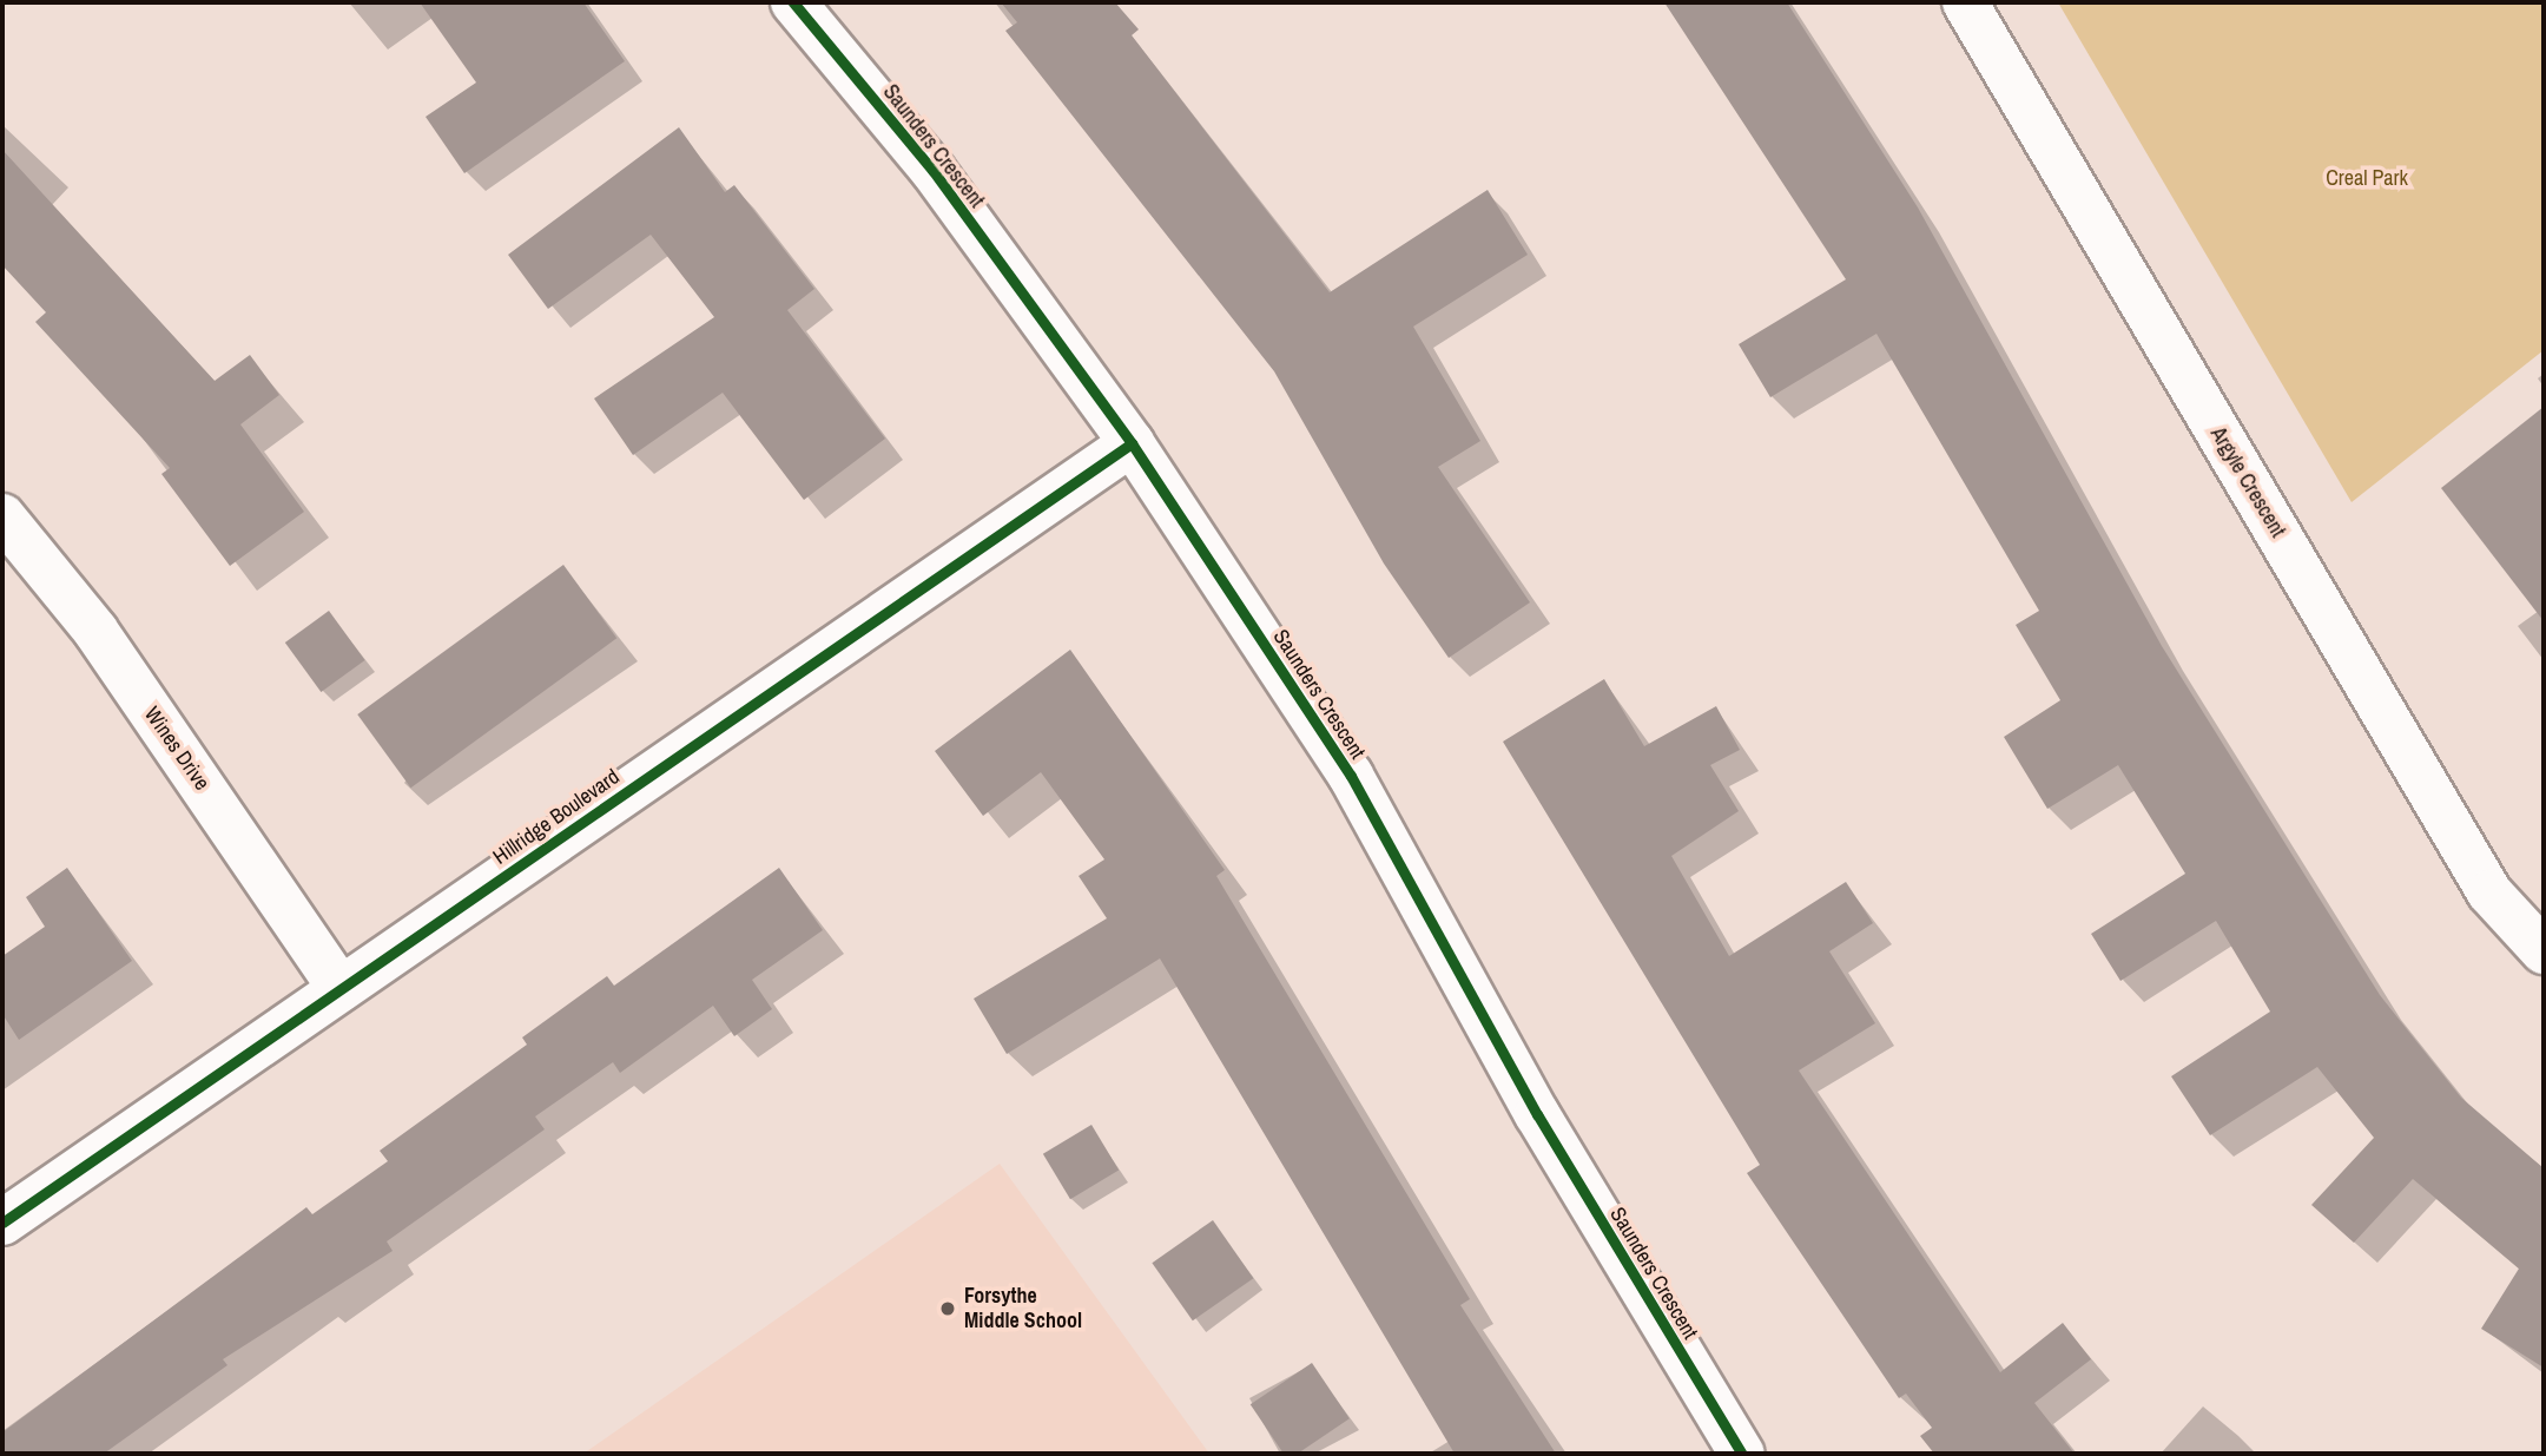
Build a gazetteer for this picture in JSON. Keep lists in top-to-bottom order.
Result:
{
  "streets": {
    "street": [
      "Saunders Crescent",
      "Argyle Crescent",
      "Wines Drive",
      "Hillridge Boulevard"
    ]
  },
  "crossings": [
    ["Saunders Crescent", "Hillridge Boulevard"],
    ["Wines Drive", "Hillridge Boulevard"]
  ],
  "parks": ["Creal Park"],
  "places": ["Forsythe Middle School"]
}
